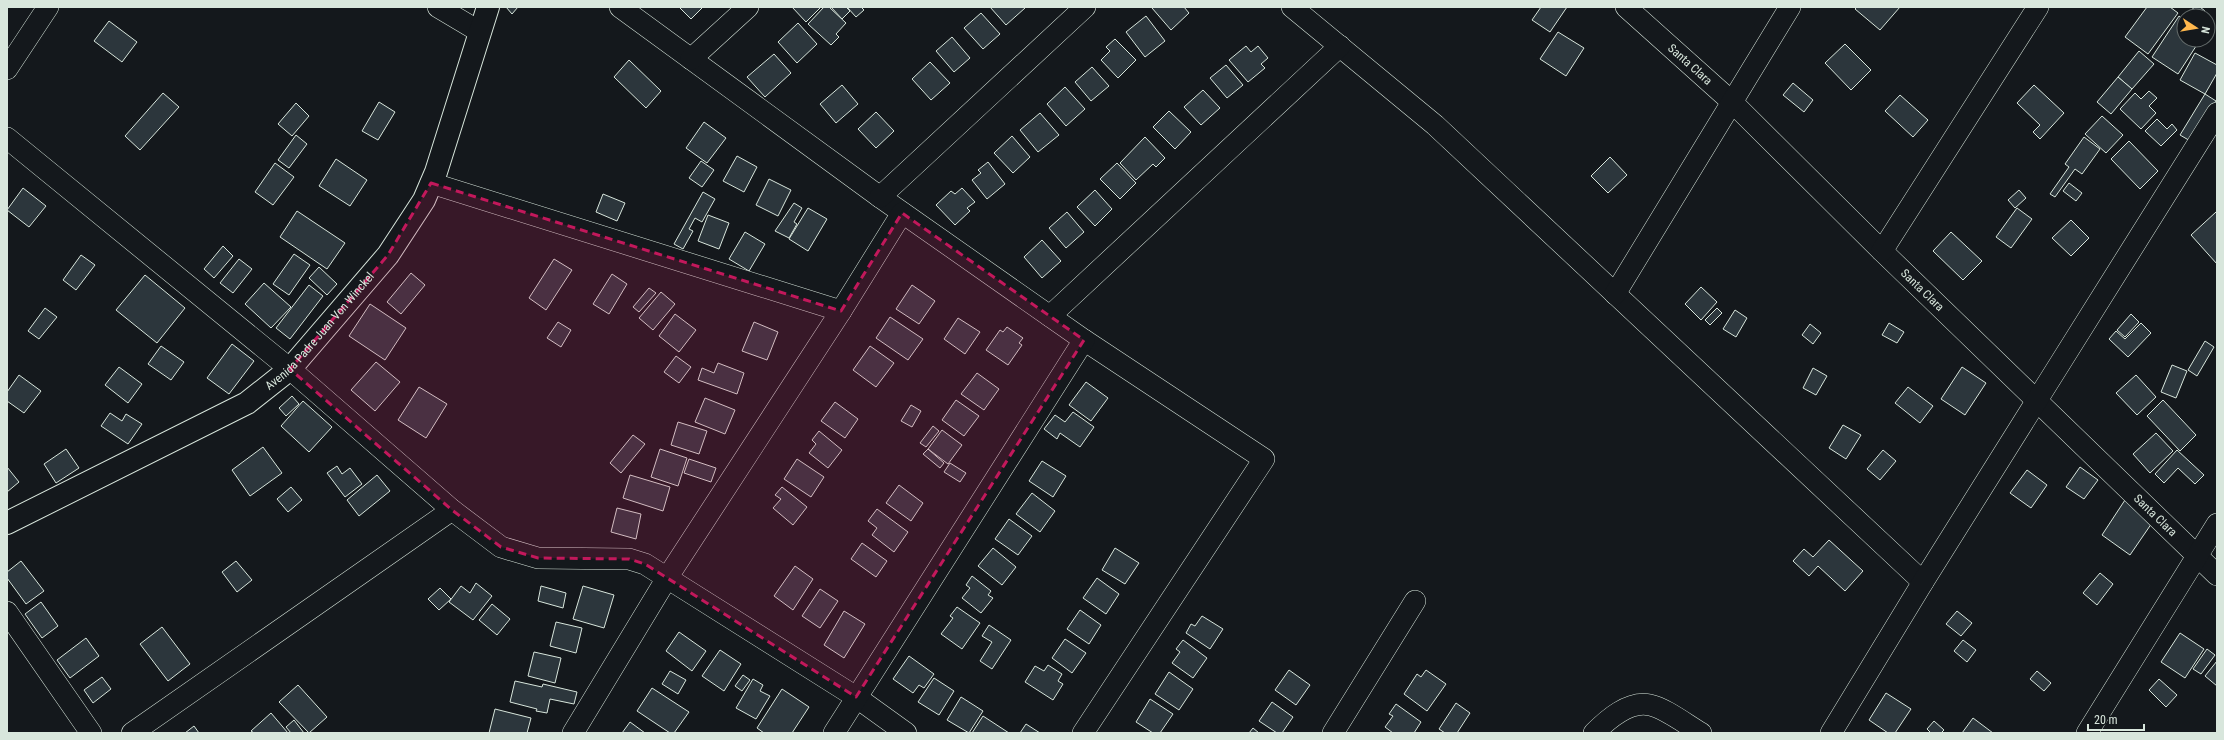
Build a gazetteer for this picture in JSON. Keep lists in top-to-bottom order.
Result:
{
  "streets": {
    "main road": ["Avenida Padre Juan Von Winckel"],
    "street": ["Santa Clara"]
  },
  "scale_bar": "20 m",
  "north": "right"
}
